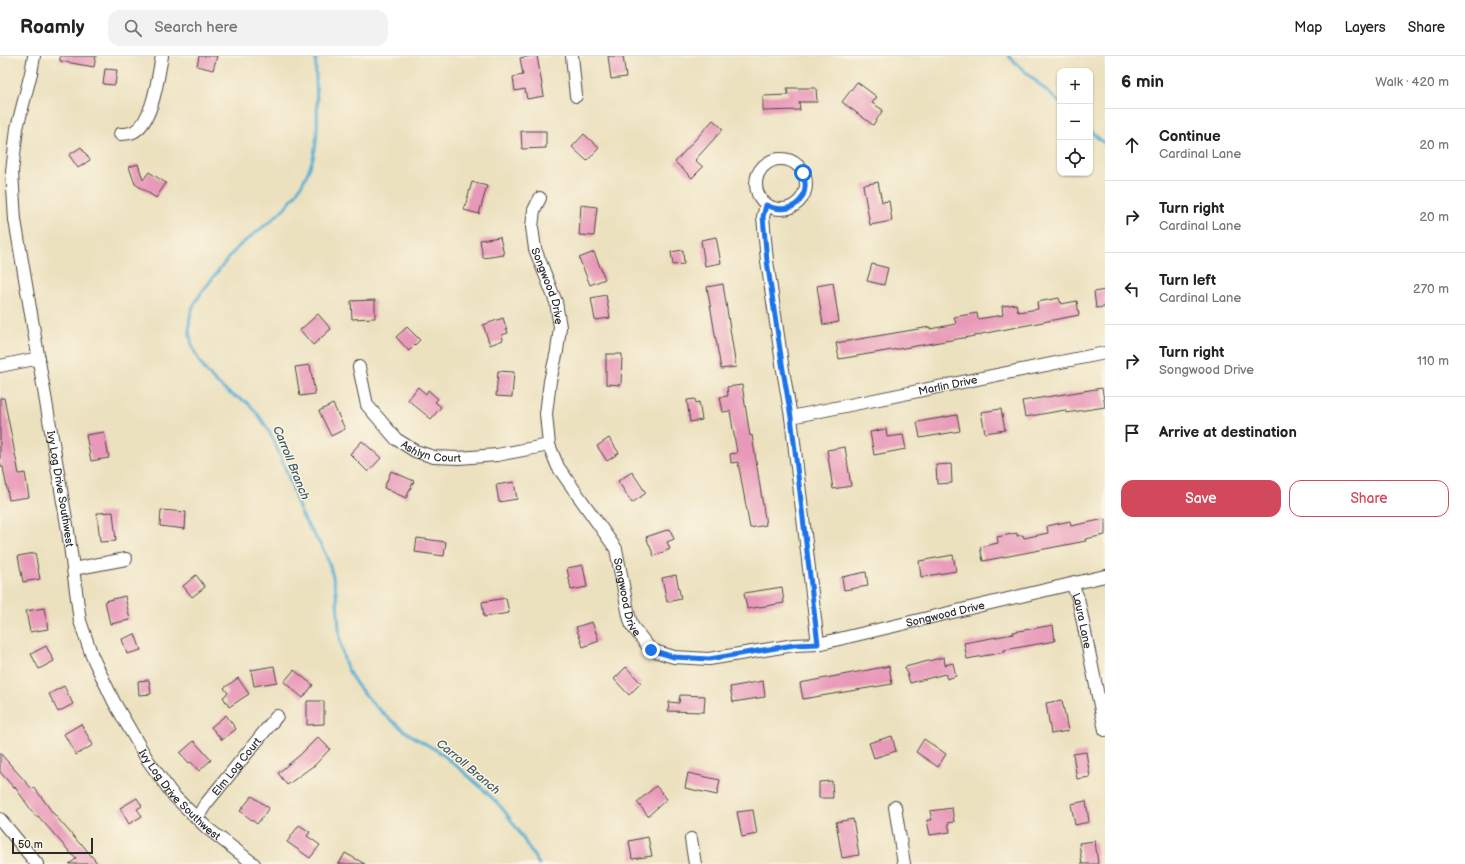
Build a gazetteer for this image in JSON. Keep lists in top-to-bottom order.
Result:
{
  "streets": {
    "street": [
      "Songwood Drive",
      "Marlin Drive",
      "Ashlyn Court",
      "Ivy Log Drive Southwest",
      "Laura Lane",
      "Elm Log Court"
    ]
  },
  "crossings": [
    ["Songwood Drive", "Ashlyn Court"],
    ["Songwood Drive", "Laura Lane"],
    ["Ivy Log Drive Southwest", "Elm Log Court"]
  ],
  "water": ["Carroll Branch"],
  "scale_bar": "50 m",
  "page": {
    "header": "Roamly",
    "search": "Search here",
    "nav": ["Map", "Layers", "Share"],
    "heading": ["6 min", "Walk · 420 m"],
    "map_buttons": ["+", "−"],
    "list": [
      ["Continue", "Cardinal Lane", "20 m"],
      ["Turn right", "Cardinal Lane", "20 m"],
      ["Turn left", "Cardinal Lane", "270 m"],
      ["Turn right", "Songwood Drive", "110 m"],
      "Arrive at destination"
    ],
    "buttons": ["Save", "Share"],
    "scale": "50 m"
  }
}
